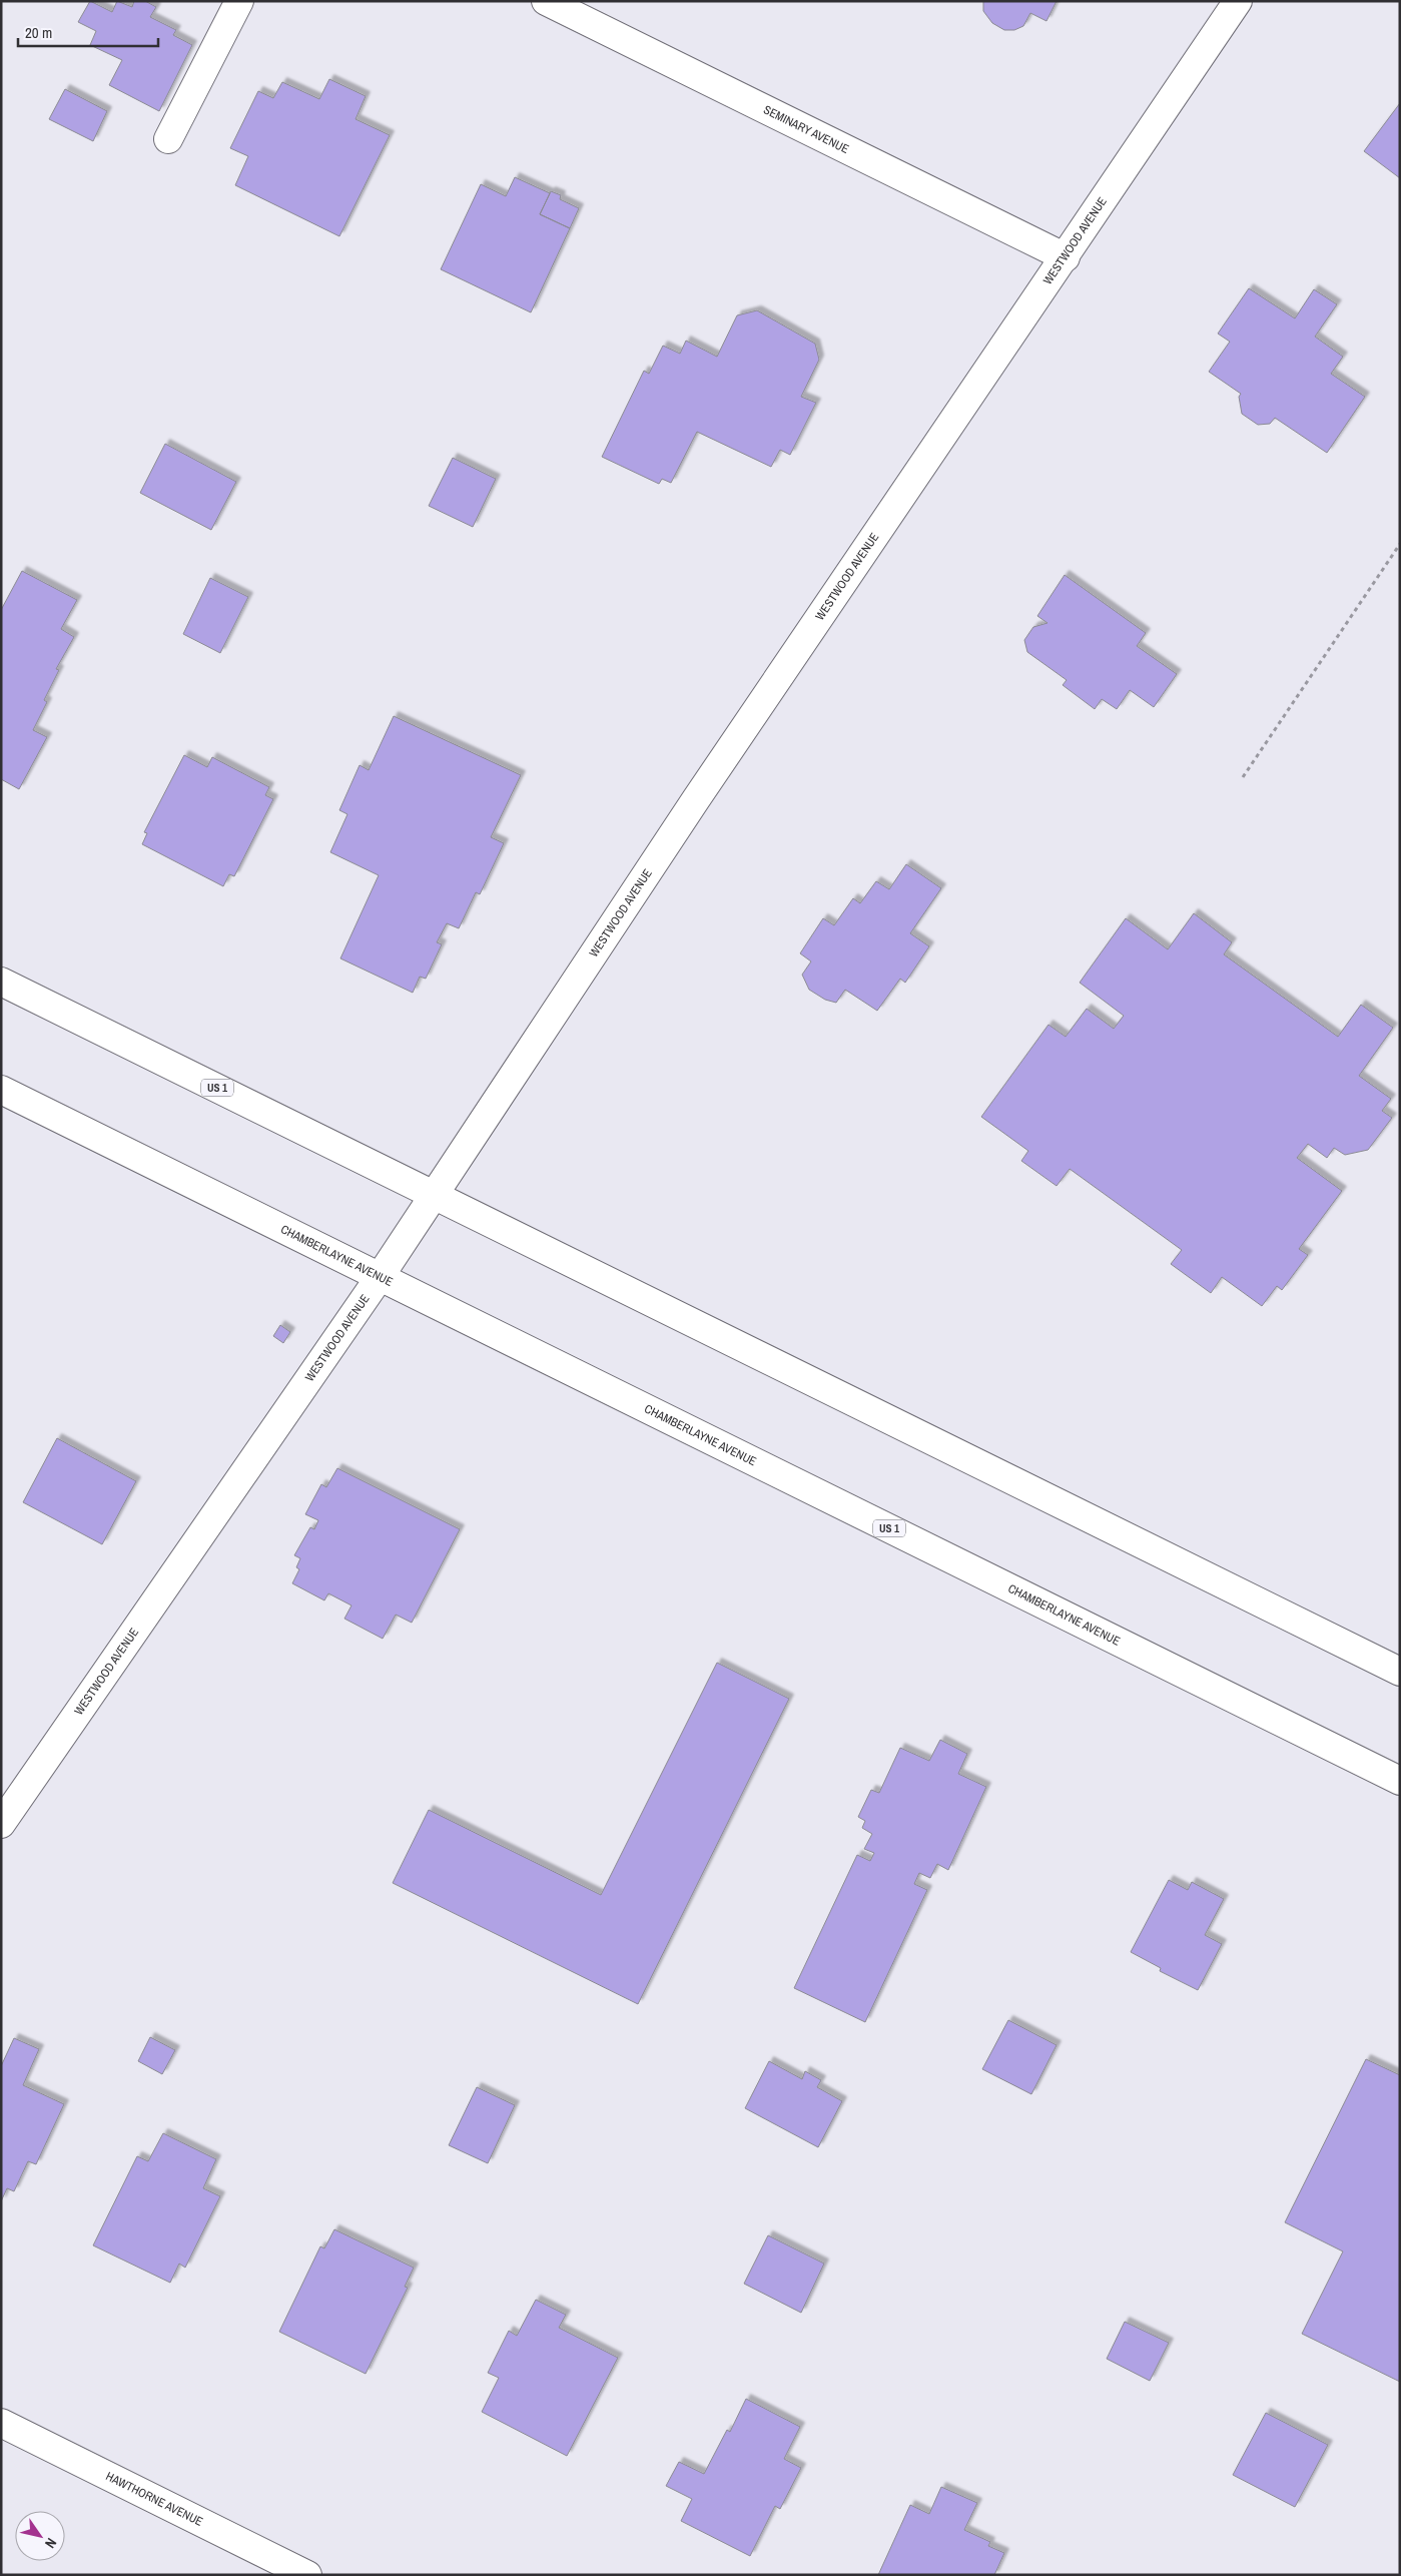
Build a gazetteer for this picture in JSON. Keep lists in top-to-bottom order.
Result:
{
  "streets": {
    "street": [
      "SEMINARY AVENUE",
      "WESTWOOD AVENUE",
      "US 1",
      "CHAMBERLAYNE AVENUE",
      "HAWTHORNE AVENUE"
    ]
  },
  "crossings": [
    ["SEMINARY AVENUE", "WESTWOOD AVENUE"],
    ["WESTWOOD AVENUE", "US 1"],
    ["WESTWOOD AVENUE", "CHAMBERLAYNE AVENUE"]
  ],
  "scale_bar": "20 m",
  "north": "bottom right"
}
